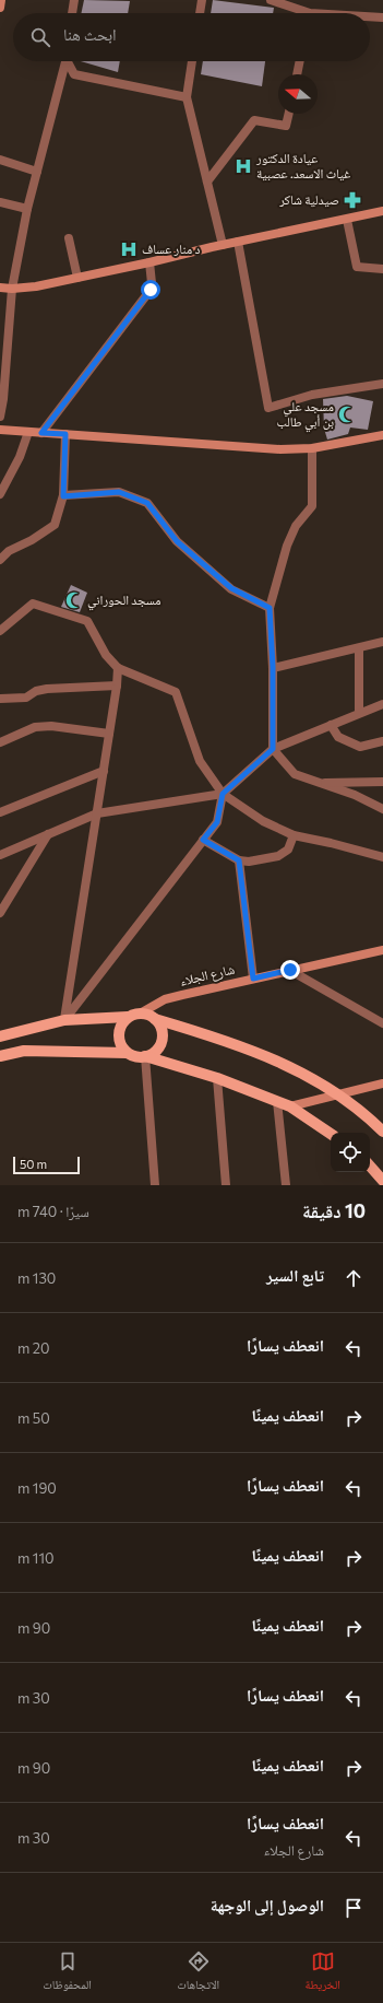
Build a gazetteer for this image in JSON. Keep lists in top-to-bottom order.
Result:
{
  "streets": {
    "main road": ["شارع الجلاء"]
  },
  "places": {
    "hospital": ["عيادة الدكتور غياث الاسعد. عصبية", "د منار عساف"],
    "pharmacy": ["صيدلية شاكر"],
    "mosque": ["مسجد علي بن أبي طالب", "مسجد الحوراني"]
  },
  "scale_bar": "50 m",
  "north": "left",
  "page": {
    "search": "ابحث هنا",
    "scale": "50 m",
    "heading": ["10 دقيقة", "سيرًا · 740 m"],
    "list": [
      ["تابع السير", "130 m"],
      ["انعطف يسارًا", "20 m"],
      ["انعطف يمينًا", "50 m"],
      ["انعطف يسارًا", "190 m"],
      ["انعطف يمينًا", "110 m"],
      ["انعطف يمينًا", "90 m"],
      ["انعطف يسارًا", "30 m"],
      ["انعطف يمينًا", "90 m"],
      ["انعطف يسارًا", "شارع الجلاء", "30 m"],
      "الوصول إلى الوجهة"
    ],
    "nav": ["الخريطة", "الاتجاهات", "المحفوظات"]
  }
}
